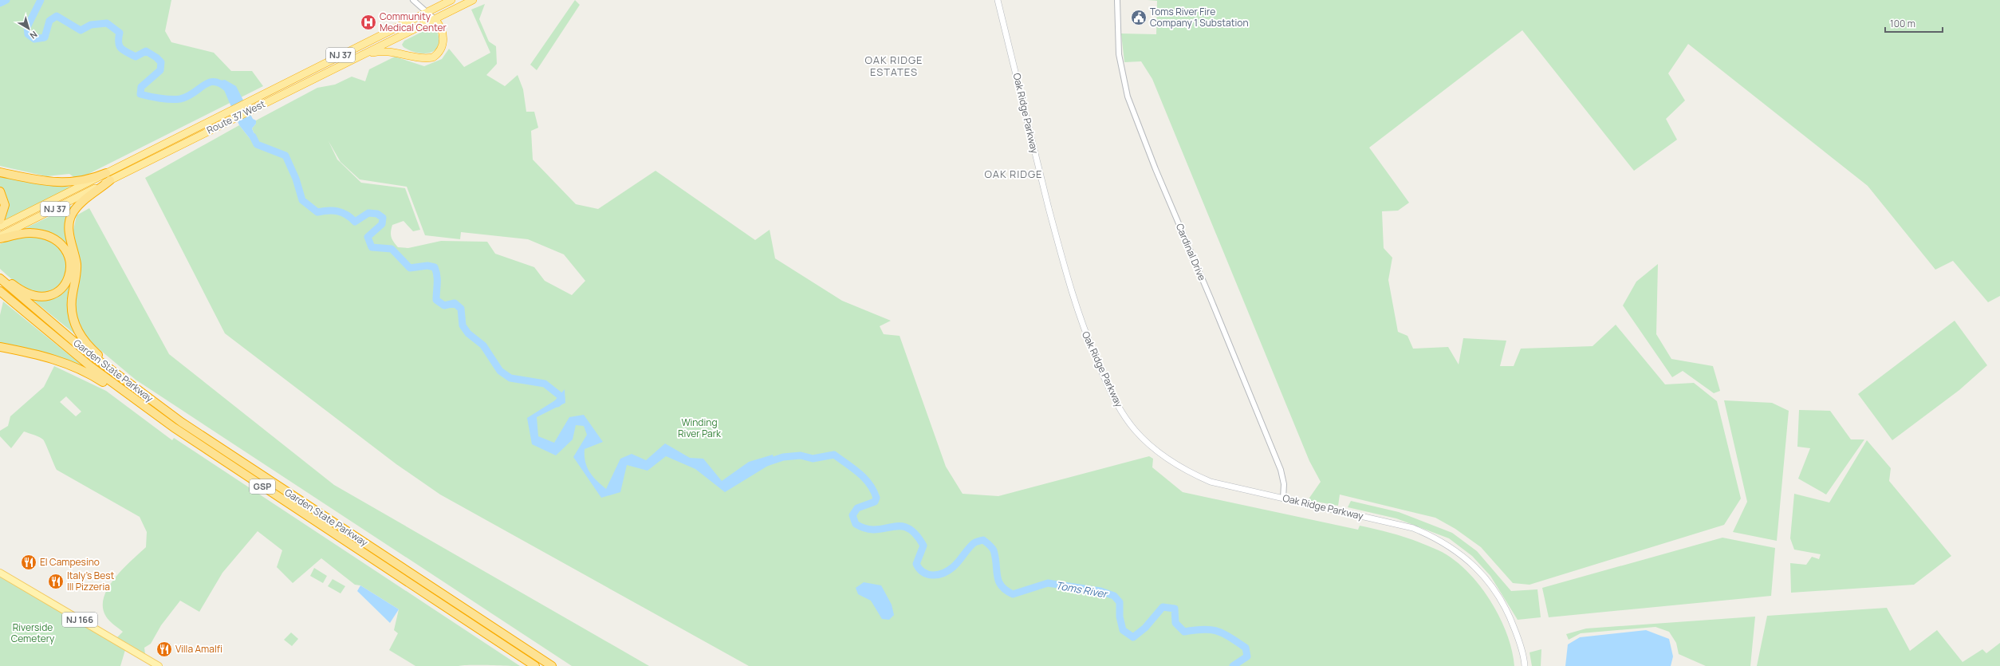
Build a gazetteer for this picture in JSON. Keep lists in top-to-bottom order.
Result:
{
  "streets": {
    "highway": [
      "NJ 37",
      "Route 37 West",
      "Garden State Parkway",
      "GSP"
    ],
    "main road": ["Oak Ridge Parkway", "NJ 166"],
    "street": ["Cardinal Drive"]
  },
  "crossings": [
    ["Oak Ridge Parkway", "Cardinal Drive"]
  ],
  "districts": ["OAK RIDGE ESTATES", "OAK RIDGE"],
  "water": ["Toms River"],
  "parks": ["Winding River Park", "Riverside Cemetery"],
  "places": {
    "public building": ["Toms River Fire Company 1 Substation"],
    "hospital": ["Community Medical Center"],
    "restaurant": ["El Campesino", "Italy's Best III Pizzeria", "Villa Amalfi"]
  },
  "scale_bar": "100 m",
  "north": "bottom right"
}
